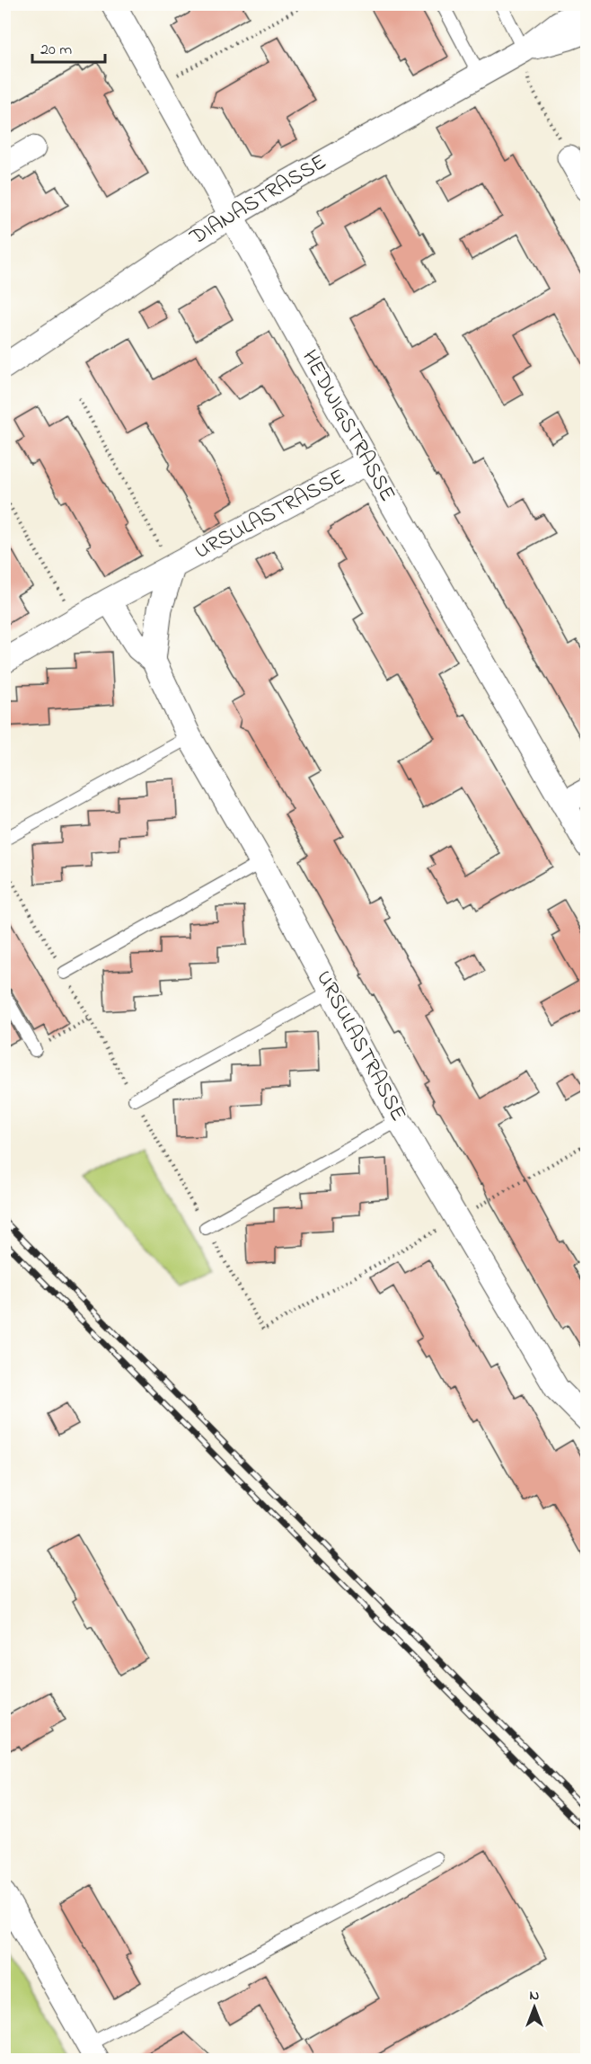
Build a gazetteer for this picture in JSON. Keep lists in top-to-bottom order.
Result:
{
  "streets": {
    "street": ["DIANASTRASSE", "HEDWIGSTRASSE", "URSULASTRASSE"]
  },
  "crossings": [
    ["DIANASTRASSE", "HEDWIGSTRASSE"],
    ["HEDWIGSTRASSE", "URSULASTRASSE"]
  ],
  "scale_bar": "20 m",
  "north": "top"
}
